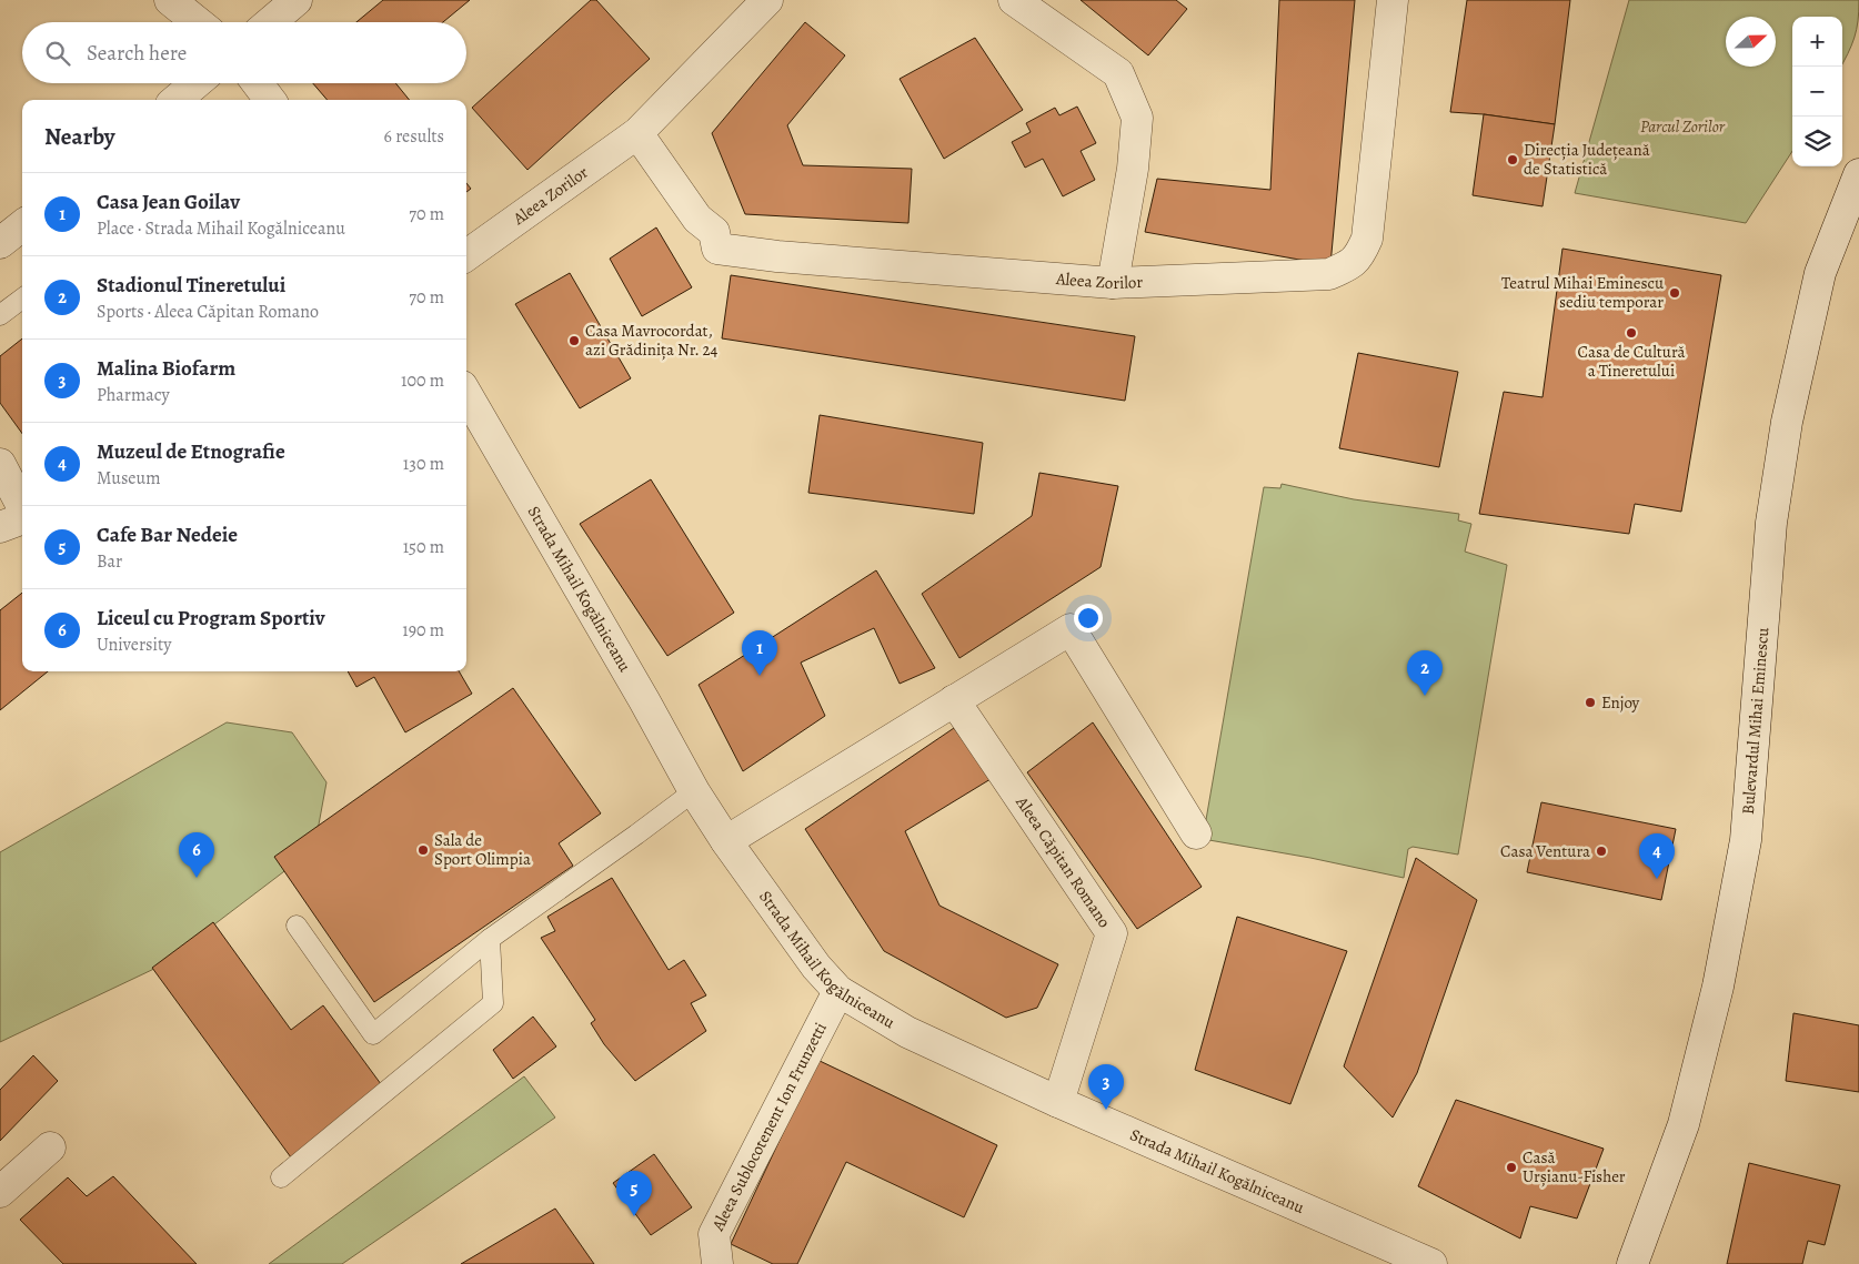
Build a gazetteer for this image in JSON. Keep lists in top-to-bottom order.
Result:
{
  "streets": {
    "street": [
      "Aleea Zorilor",
      "Strada Mihail Kogălniceanu",
      "Bulevardul Mihai Eminescu",
      "Aleea Căpitan Romano",
      "Aleea Sublocotenent Ion Frunzetti"
    ]
  },
  "crossings": [
    ["Strada Mihail Kogălniceanu", "Aleea Căpitan Romano"],
    ["Strada Mihail Kogălniceanu", "Aleea Sublocotenent Ion Frunzetti"]
  ],
  "parks": ["Parcul Zorilor"],
  "places": [
    "Direcția Județeană de Statistică",
    "Teatrul Mihai Eminescu sediu temporar",
    "Casa de Cultură a Tineretului",
    "Casa Mavrocordat, azi Grădinița Nr. 24",
    "Enjoy",
    "Sala de Sport Olimpia",
    "Casa Ventura",
    "Casă Urșianu-Fisher"
  ],
  "north": "right",
  "page": {
    "map_buttons": ["+", "−"],
    "search": "Search here",
    "heading": ["Nearby", "6 results"],
    "list": [
      {
        "mark": "1",
        "name": "Casa Jean Goilav",
        "note": "Place · Strada Mihail Kogălniceanu",
        "value": "70 m"
      },
      {
        "mark": "2",
        "name": "Stadionul Tineretului",
        "note": "Sports · Aleea Căpitan Romano",
        "value": "70 m"
      },
      {
        "mark": "3",
        "name": "Malina Biofarm",
        "note": "Pharmacy",
        "value": "100 m"
      },
      {
        "mark": "4",
        "name": "Muzeul de Etnografie",
        "note": "Museum",
        "value": "130 m"
      },
      {
        "mark": "5",
        "name": "Cafe Bar Nedeie",
        "note": "Bar",
        "value": "150 m"
      },
      {
        "mark": "6",
        "name": "Liceul cu Program Sportiv",
        "note": "University",
        "value": "190 m"
      }
    ],
    "pins": [
      "1",
      "2",
      "6",
      "4",
      "3",
      "5"
    ]
  }
}
